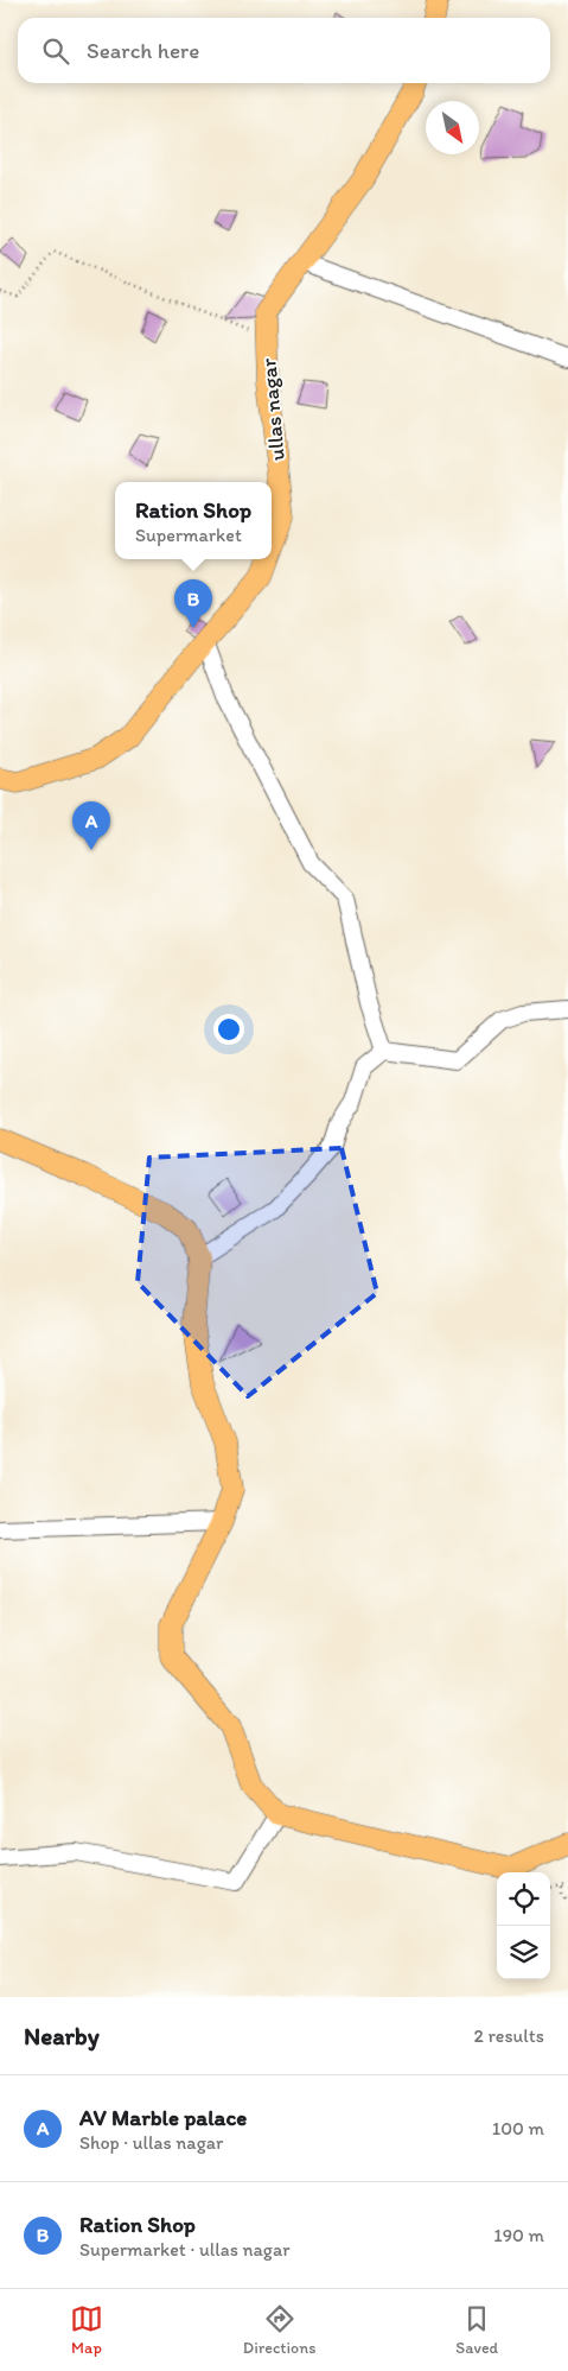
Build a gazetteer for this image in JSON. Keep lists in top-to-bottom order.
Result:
{
  "streets": {
    "main road": ["ullas nagar"]
  },
  "north": "bottom right",
  "page": {
    "search": "Search here",
    "popup": ["Ration Shop", "Supermarket"],
    "pins": ["B", "A"],
    "heading": ["Nearby", "2 results"],
    "list": [
      {
        "mark": "A",
        "name": "AV Marble palace",
        "note": "Shop · ullas nagar",
        "value": "100 m"
      },
      {
        "mark": "B",
        "name": "Ration Shop",
        "note": "Supermarket · ullas nagar",
        "value": "190 m"
      }
    ],
    "nav": ["Map", "Directions", "Saved"]
  }
}
